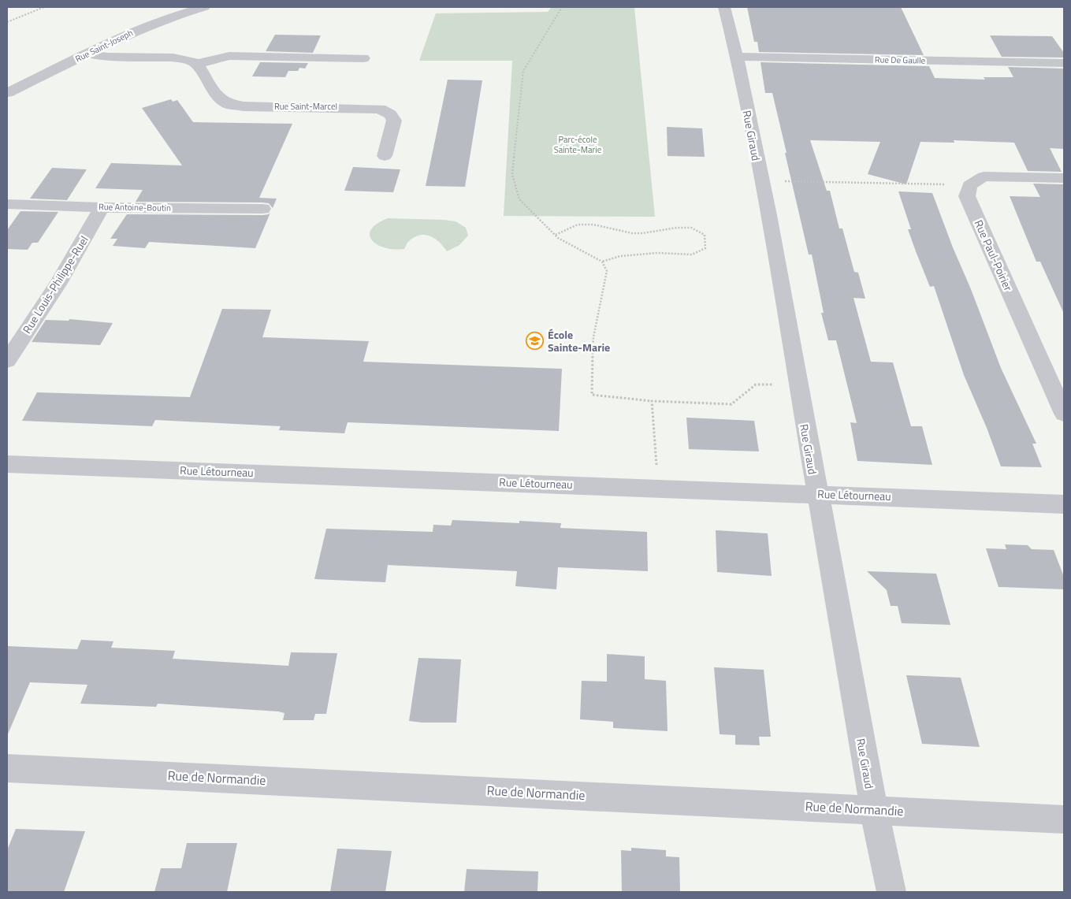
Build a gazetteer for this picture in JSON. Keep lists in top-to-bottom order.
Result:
{
  "streets": {
    "street": [
      "Rue Saint-Joseph",
      "Rue De Gaulle",
      "Rue Saint-Marcel",
      "Rue Giraud",
      "Rue Antoine-Boutin",
      "Rue Paul-Poirier",
      "Rue Louis-Philippe-Ruel",
      "Rue Létourneau",
      "Rue de Normandie"
    ]
  },
  "crossings": [
    ["Rue De Gaulle", "Rue Giraud"],
    ["Rue Giraud", "Rue Létourneau"],
    ["Rue Giraud", "Rue de Normandie"],
    ["Rue Antoine-Boutin", "Rue Louis-Philippe-Ruel"]
  ],
  "parks": ["Parc-école Sainte-Marie"],
  "places": {
    "school or university": ["École Sainte-Marie"]
  }
}
